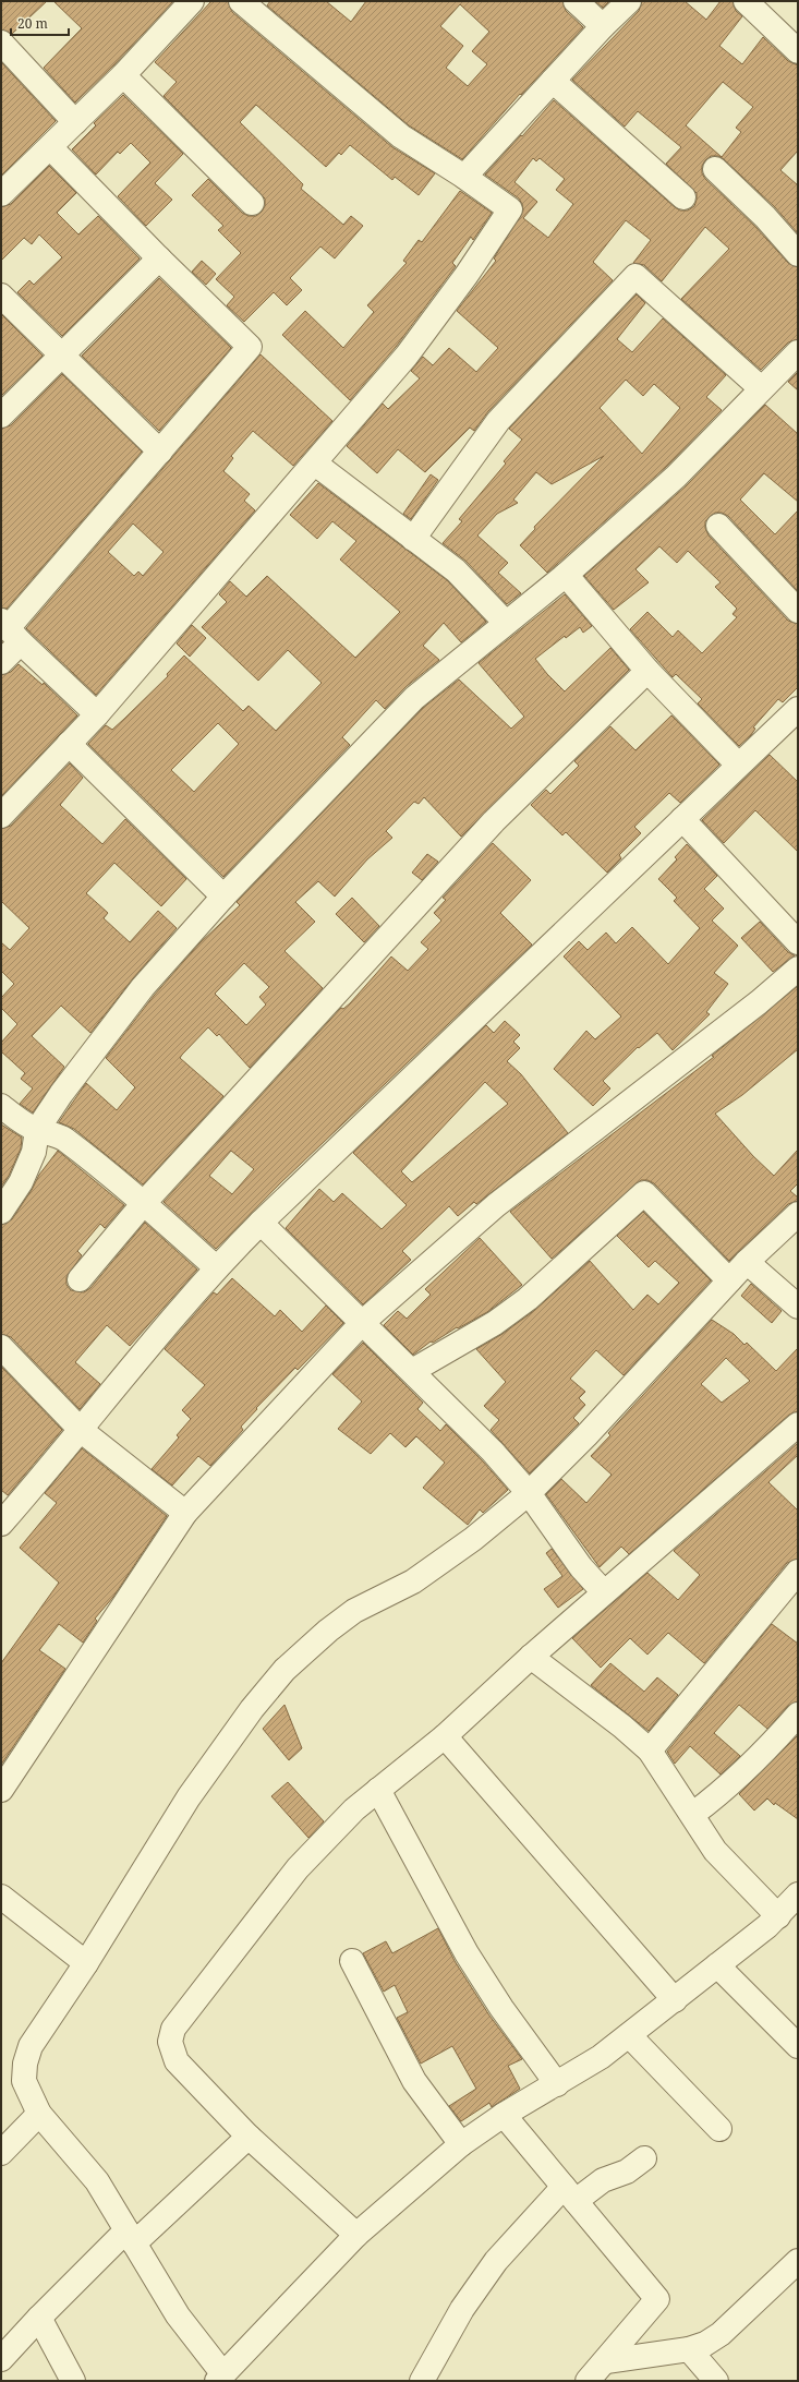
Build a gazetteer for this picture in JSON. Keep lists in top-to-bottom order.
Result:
{
  "scale_bar": "20 m"
}
